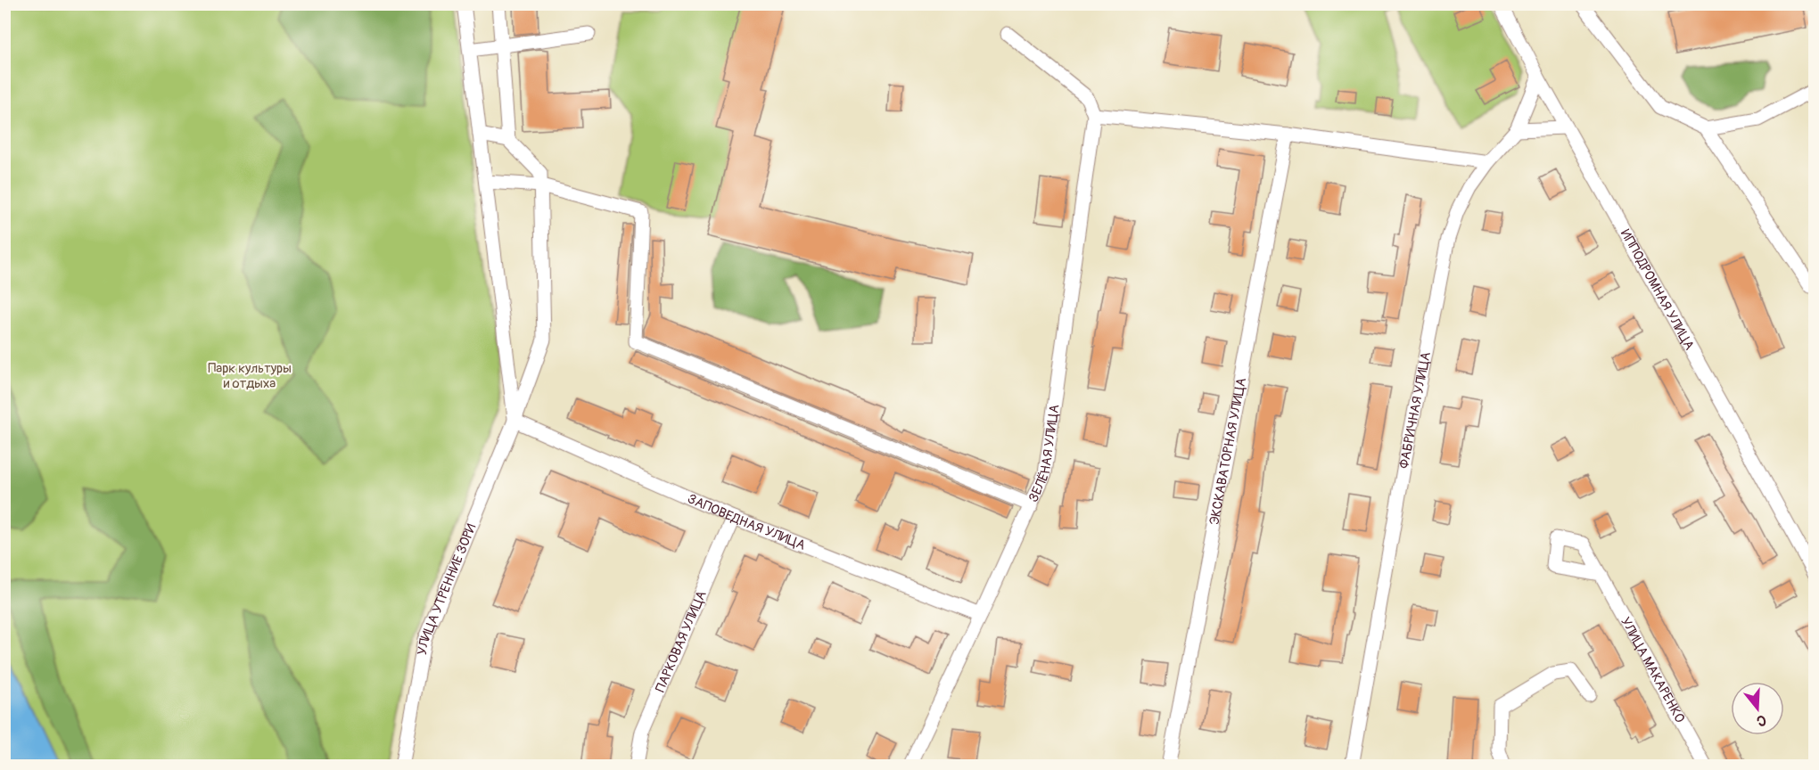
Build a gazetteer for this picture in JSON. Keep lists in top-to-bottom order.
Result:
{
  "streets": {
    "street": [
      "ИППОДРОМНАЯ УЛИЦА",
      "ФАБРИЧНАЯ УЛИЦА",
      "ЭКСКАВАТОРНАЯ УЛИЦА",
      "ЗЕЛЁНАЯ УЛИЦА",
      "ЗАПОВЕДНАЯ УЛИЦА",
      "УЛИЦА УТРЕННИЕ ЗОРИ",
      "ПАРКОВАЯ УЛИЦА",
      "УЛИЦА МАКАРЕНКО"
    ]
  },
  "crossings": [
    ["ИППОДРОМНАЯ УЛИЦА", "ФАБРИЧНАЯ УЛИЦА"],
    ["ЗЕЛЁНАЯ УЛИЦА", "ЗАПОВЕДНАЯ УЛИЦА"],
    ["ЗАПОВЕДНАЯ УЛИЦА", "УЛИЦА УТРЕННИЕ ЗОРИ"],
    ["ЗАПОВЕДНАЯ УЛИЦА", "ПАРКОВАЯ УЛИЦА"]
  ],
  "parks": ["Парк культуры и отдыха"],
  "north": "bottom"
}
